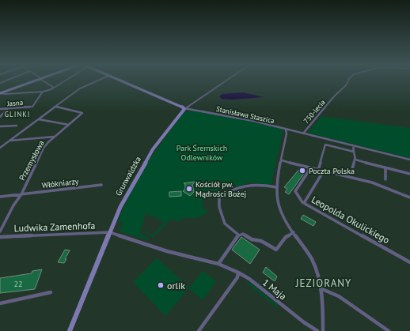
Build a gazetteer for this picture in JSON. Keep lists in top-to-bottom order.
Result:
{
  "streets": {
    "main road": ["Stanisława Staszica", "Grunwaldzka"],
    "street": [
      "Jasna",
      "750-lecia",
      "Przemysłowa",
      "Włókniarzy",
      "Leopolda Okulickiego",
      "Ludwika Zamenhofa",
      "1 Maja"
    ]
  },
  "crossings": [
    ["750-lecia", "Stanisława Staszica"],
    ["Stanisława Staszica", "Grunwaldzka"],
    ["Przemysłowa", "Włókniarzy"],
    ["Grunwaldzka", "Ludwika Zamenhofa"],
    ["Grunwaldzka", "1 Maja"],
    ["Ludwika Zamenhofa", "1 Maja"]
  ],
  "districts": ["GLINKI", "JEZIORANY"],
  "parks": ["Park Śremskich Odlewników"],
  "places": ["Poczta Polska", "Kościół pw. Mądrości Bożej", "orlik"],
  "house_numbers": ["22"]
}
